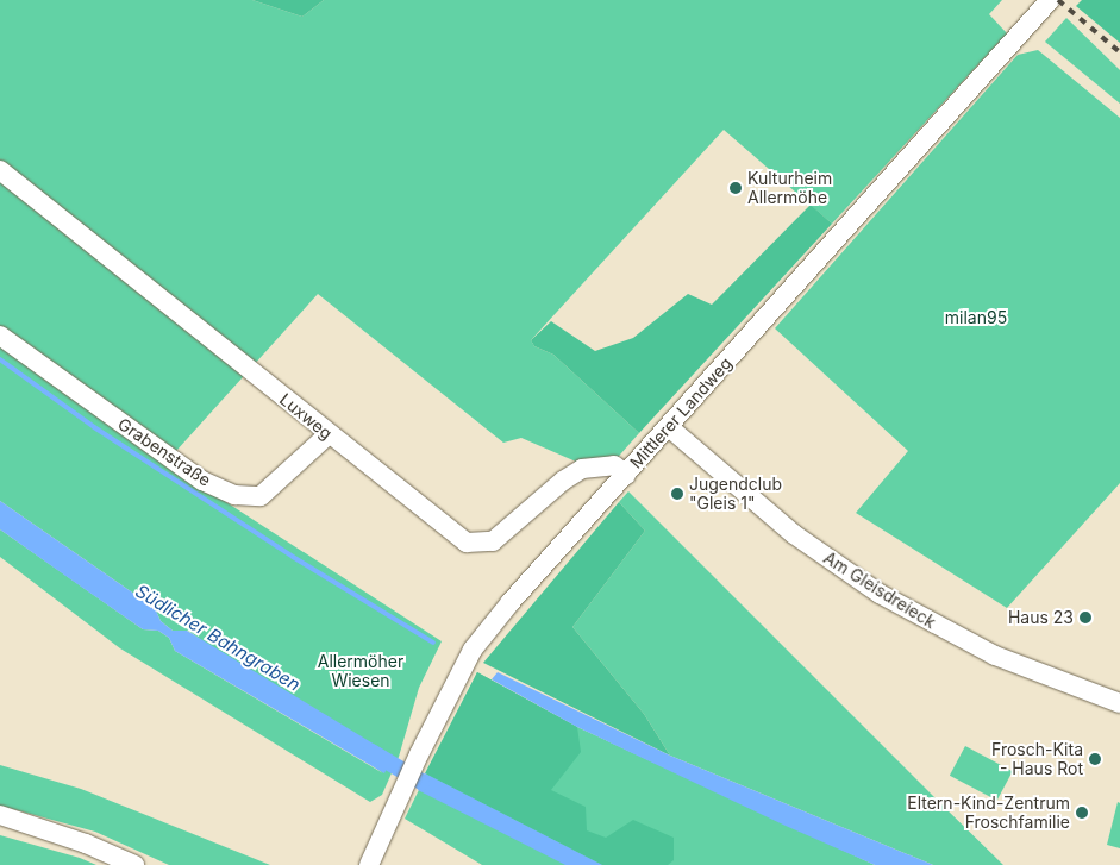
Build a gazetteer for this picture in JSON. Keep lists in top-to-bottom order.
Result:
{
  "streets": {
    "street": [
      "Mittlerer Landweg",
      "Luxweg",
      "Grabenstraße",
      "Am Gleisdreieck"
    ]
  },
  "crossings": [
    ["Mittlerer Landweg", "Luxweg"],
    ["Mittlerer Landweg", "Am Gleisdreieck"],
    ["Luxweg", "Grabenstraße"]
  ],
  "water": ["Südlicher Bahngraben"],
  "parks": ["milan95", "Allermöher Wiesen"],
  "places": [
    "Kulturheim Allermöhe",
    "Jugendclub \"Gleis 1\"",
    "Haus 23",
    "Frosch-Kita - Haus Rot",
    "Eltern-Kind-Zentrum Froschfamilie"
  ]
}
